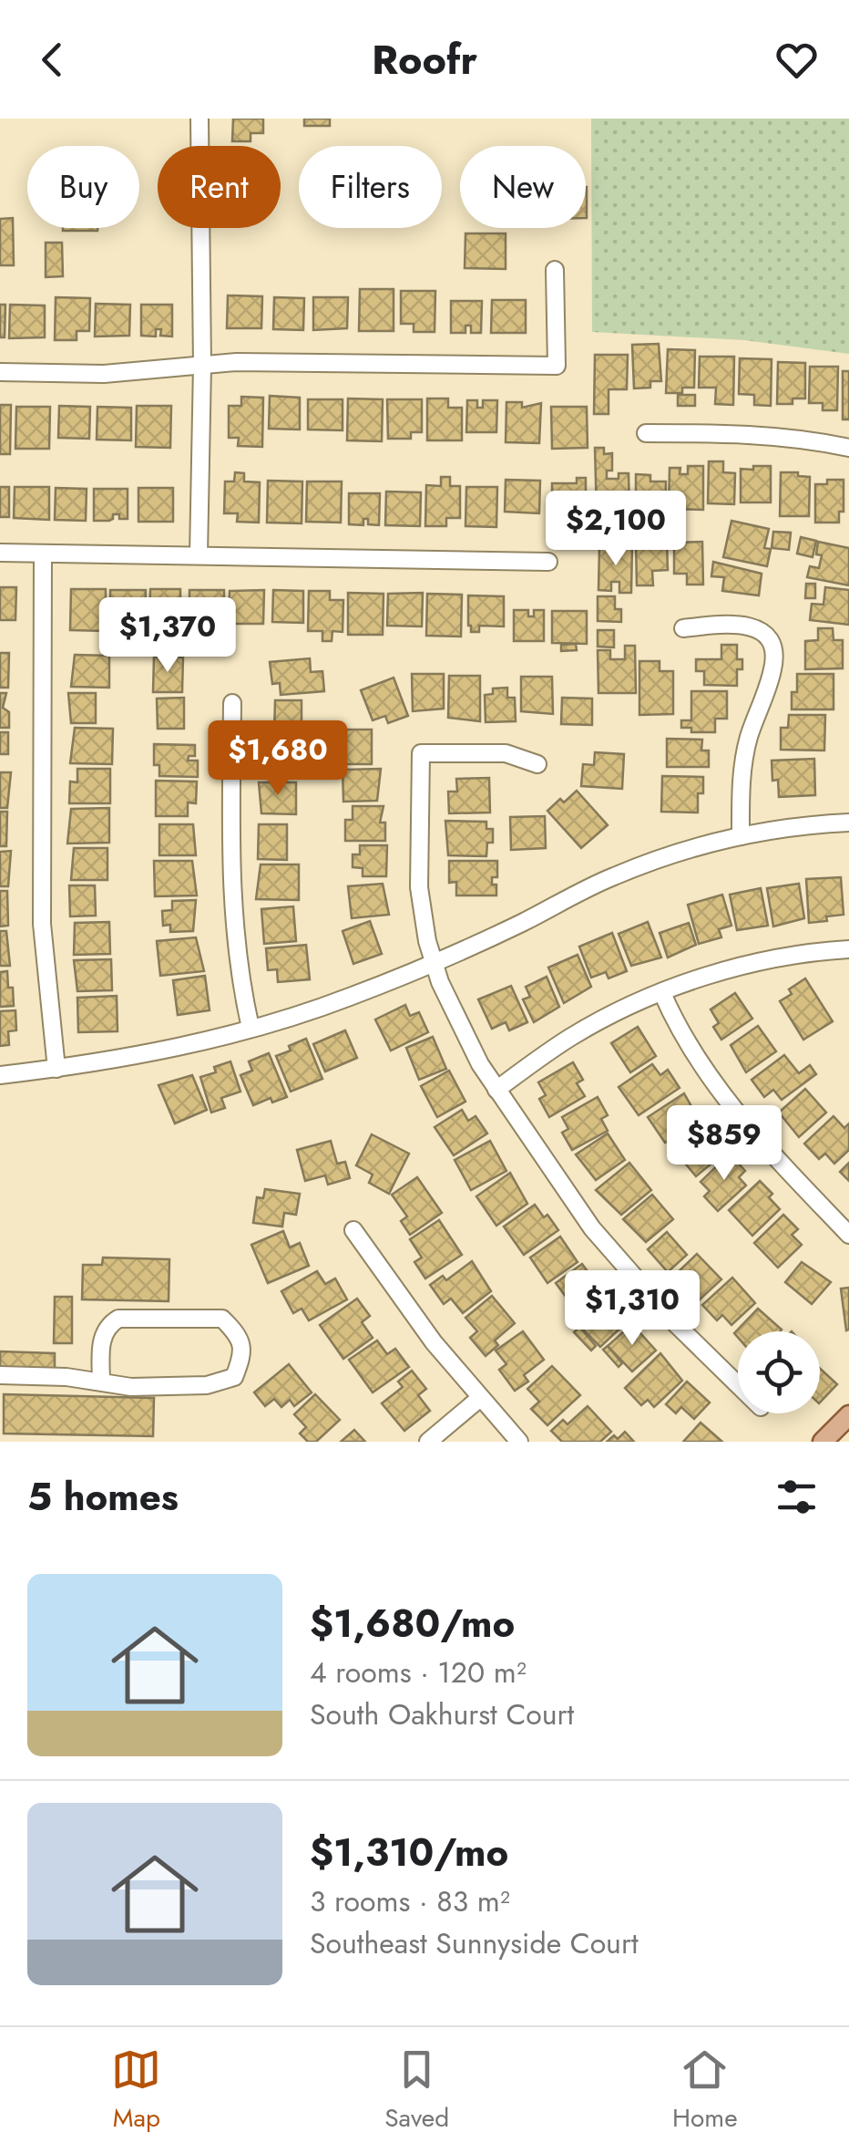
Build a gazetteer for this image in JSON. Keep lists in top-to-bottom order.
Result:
{
  "page": {
    "header": "Roofr",
    "chip": [
      "Buy",
      "Rent",
      "Filters",
      "New"
    ],
    "price": [
      "$2,100",
      "$1,370",
      "$1,680",
      "$859",
      "$1,310"
    ],
    "heading": "5 homes",
    "list": [
      {
        "name": "$1,680/mo",
        "note": "4 rooms · 120 m² · South Oakhurst Court"
      },
      {
        "name": "$1,310/mo",
        "note": "3 rooms · 83 m² · Southeast Sunnyside Court"
      }
    ],
    "tabs": ["Map", "Saved", "Home"]
  }
}
